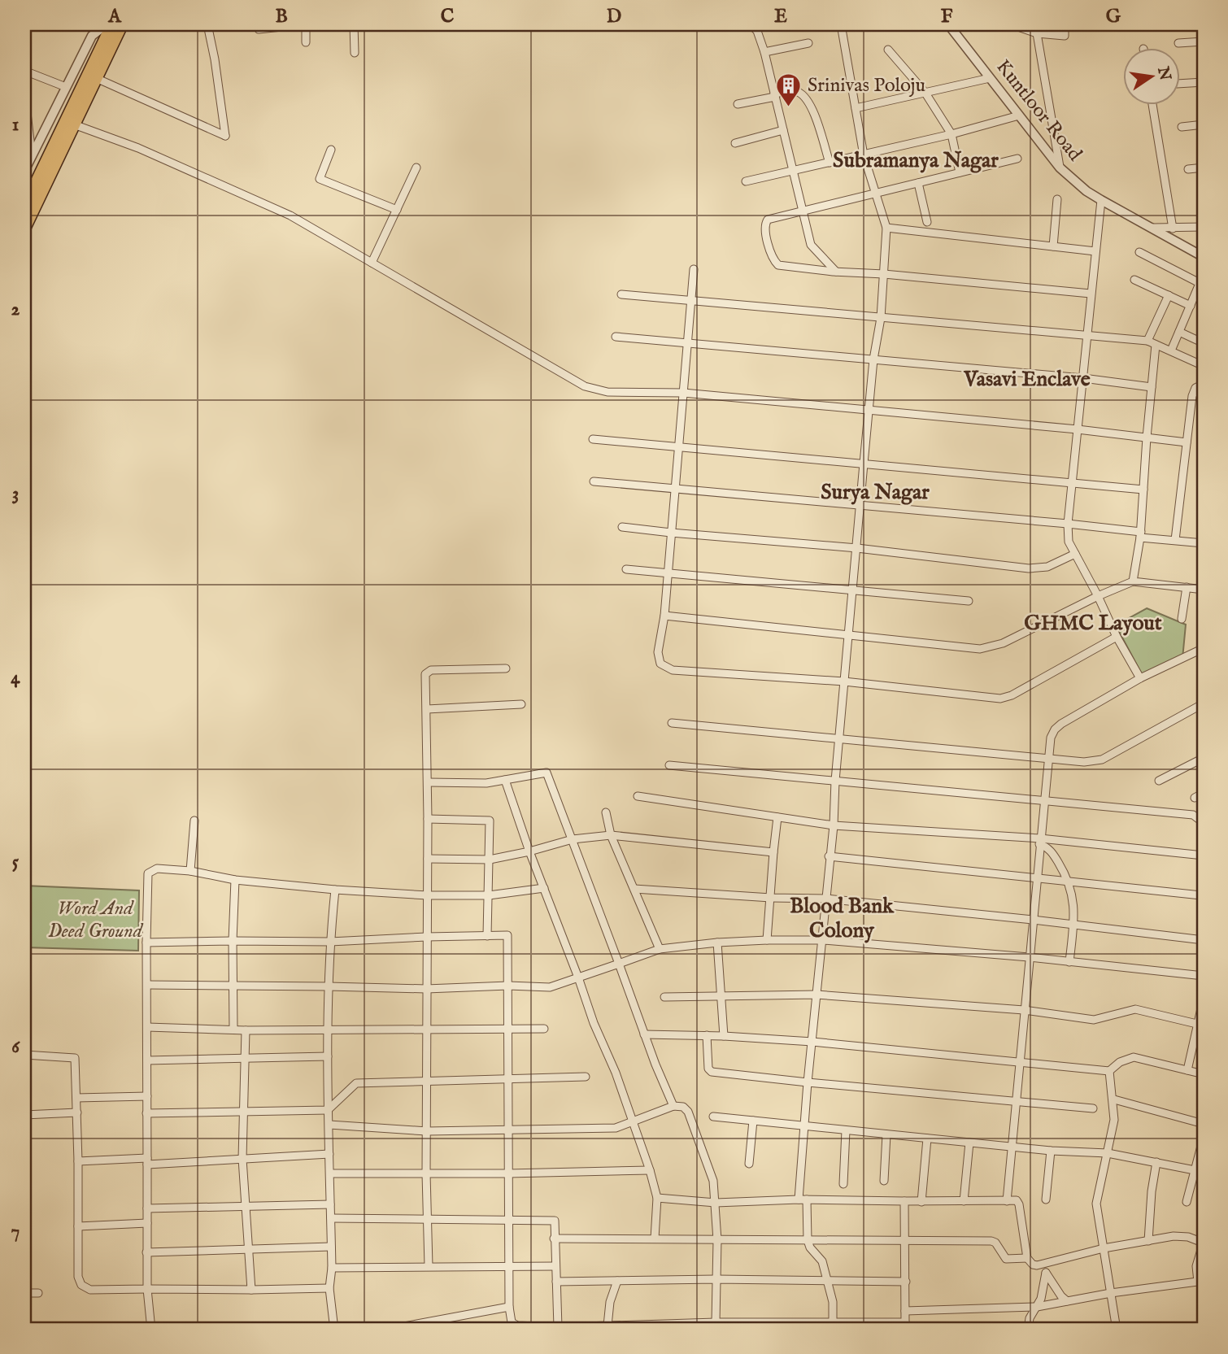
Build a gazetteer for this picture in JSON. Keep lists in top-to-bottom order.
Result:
{
  "streets": {
    "street": ["Kuntloor Road"]
  },
  "districts": [
    "Subramanya Nagar",
    "Vasavi Enclave",
    "Surya Nagar",
    "GHMC Layout",
    "Blood Bank Colony"
  ],
  "parks": ["Word And Deed Ground"],
  "places": {
    "building": ["Srinivas Poloju"]
  },
  "north": "right",
  "grid": {
    "columns": [
      "A",
      "B",
      "C",
      "D",
      "E",
      "F",
      "G"
    ],
    "rows": [
      "1",
      "2",
      "3",
      "4",
      "5",
      "6",
      "7"
    ]
  }
}
